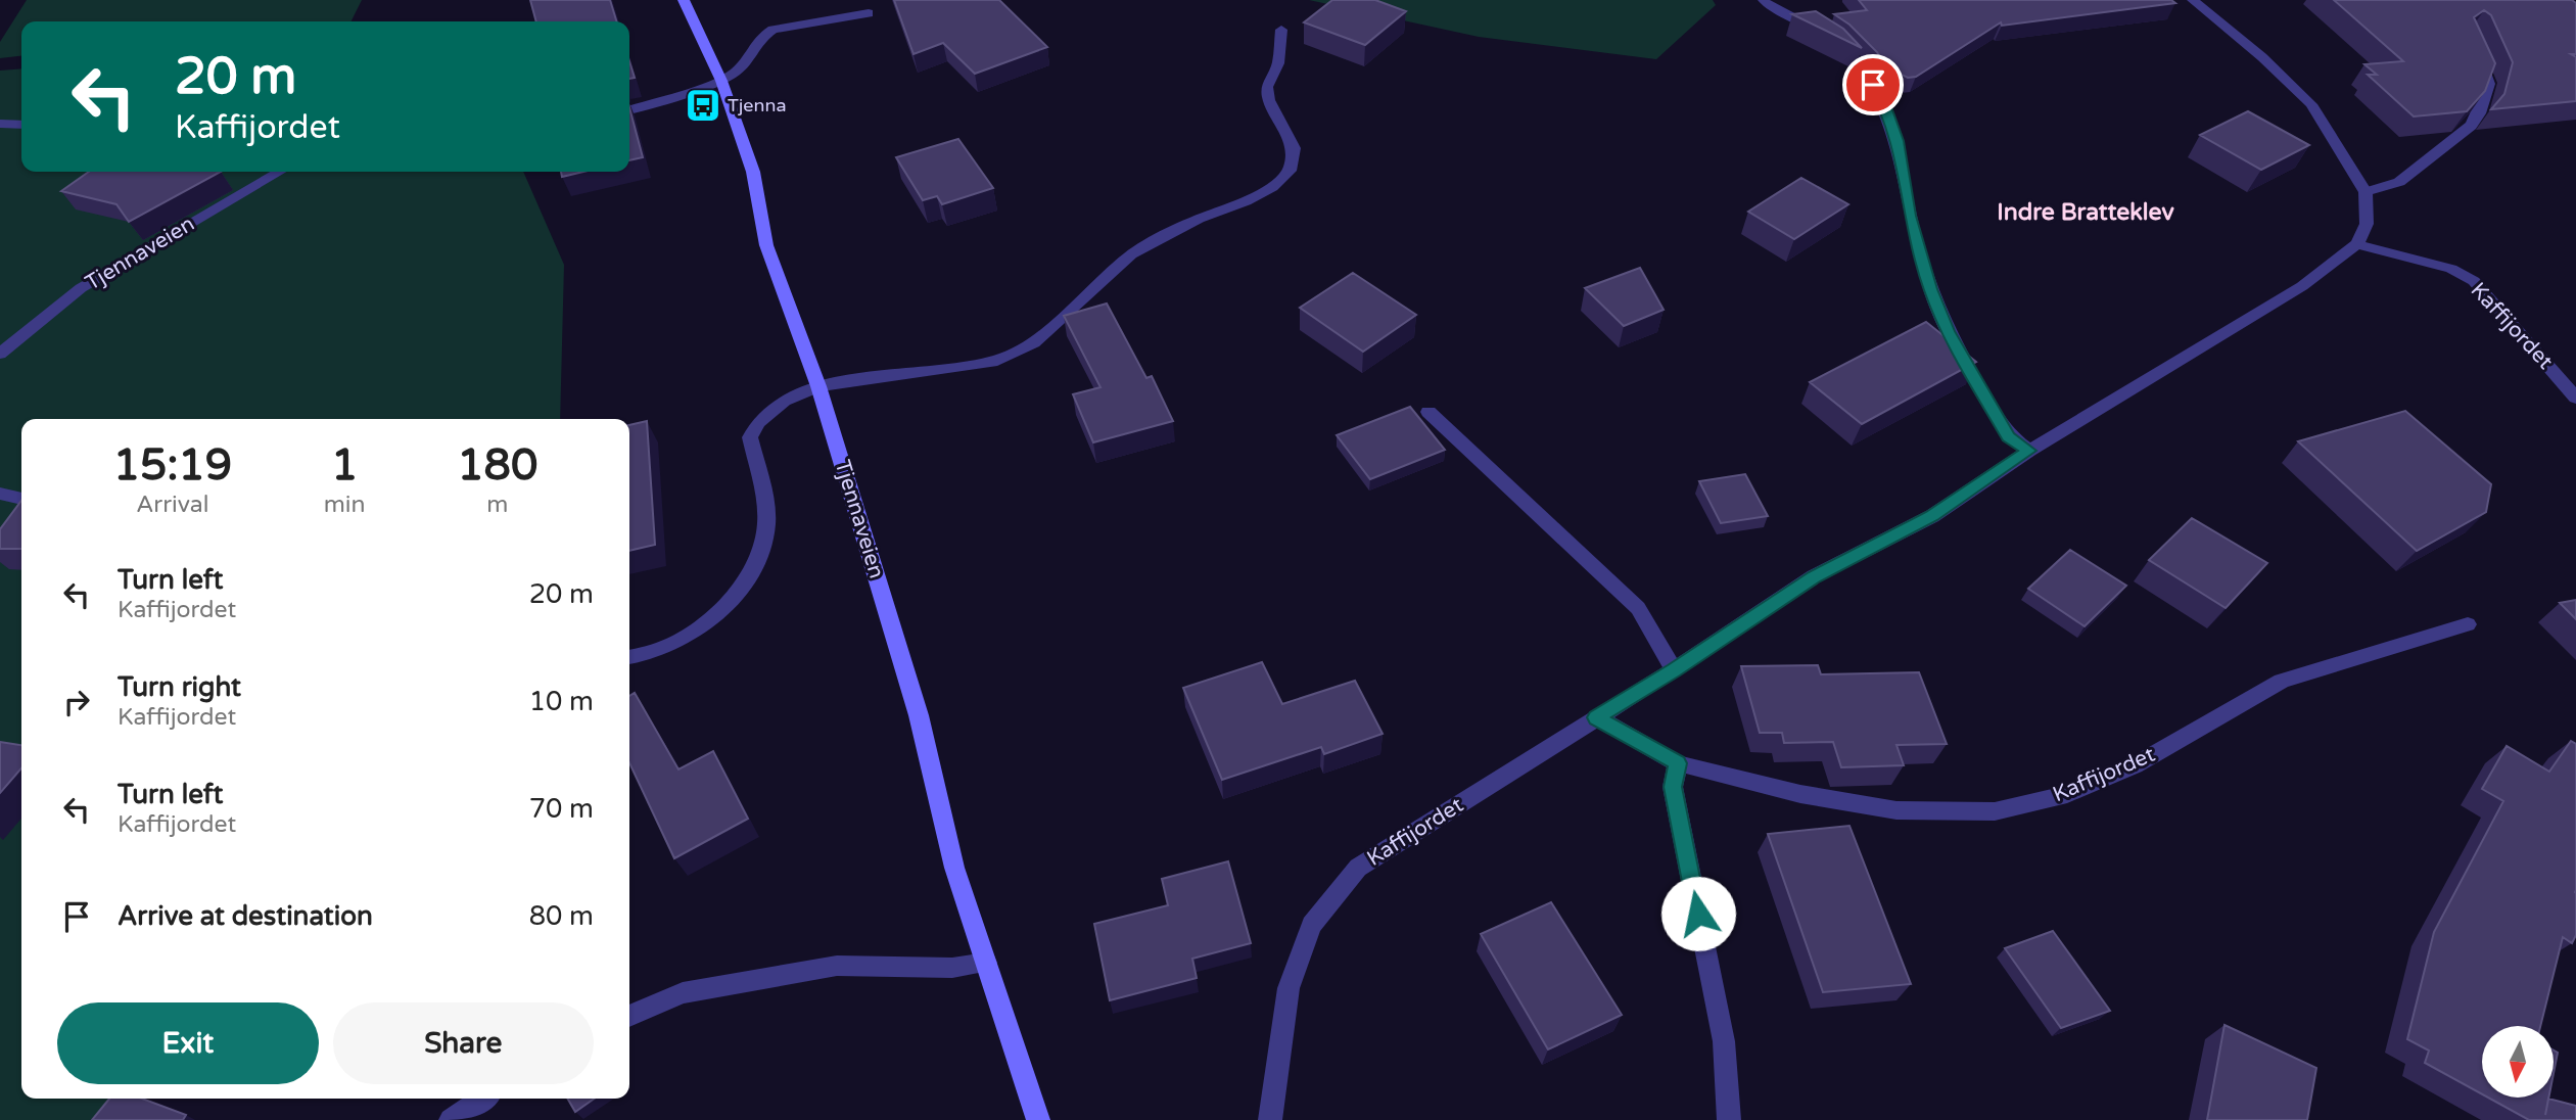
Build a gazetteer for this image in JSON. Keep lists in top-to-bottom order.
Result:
{
  "streets": {
    "main road": ["Tjennaveien"],
    "street": ["Kaffijordet"]
  },
  "districts": ["Indre Bratteklev"],
  "places": {
    "bus stop": ["Tjenna"]
  },
  "north": "bottom",
  "page": {
    "turn": ["20 m", "Kaffijordet"],
    "eta": [
      "15:19",
      "Arrival",
      "1",
      "min",
      "180",
      "m"
    ],
    "list": [
      {
        "name": "Turn left",
        "note": "Kaffijordet",
        "value": "20 m"
      },
      {
        "name": "Turn right",
        "note": "Kaffijordet",
        "value": "10 m"
      },
      {
        "name": "Turn left",
        "note": "Kaffijordet",
        "value": "70 m"
      },
      {
        "name": "Arrive at destination",
        "value": "80 m"
      }
    ],
    "buttons": ["Exit", "Share"]
  }
}
